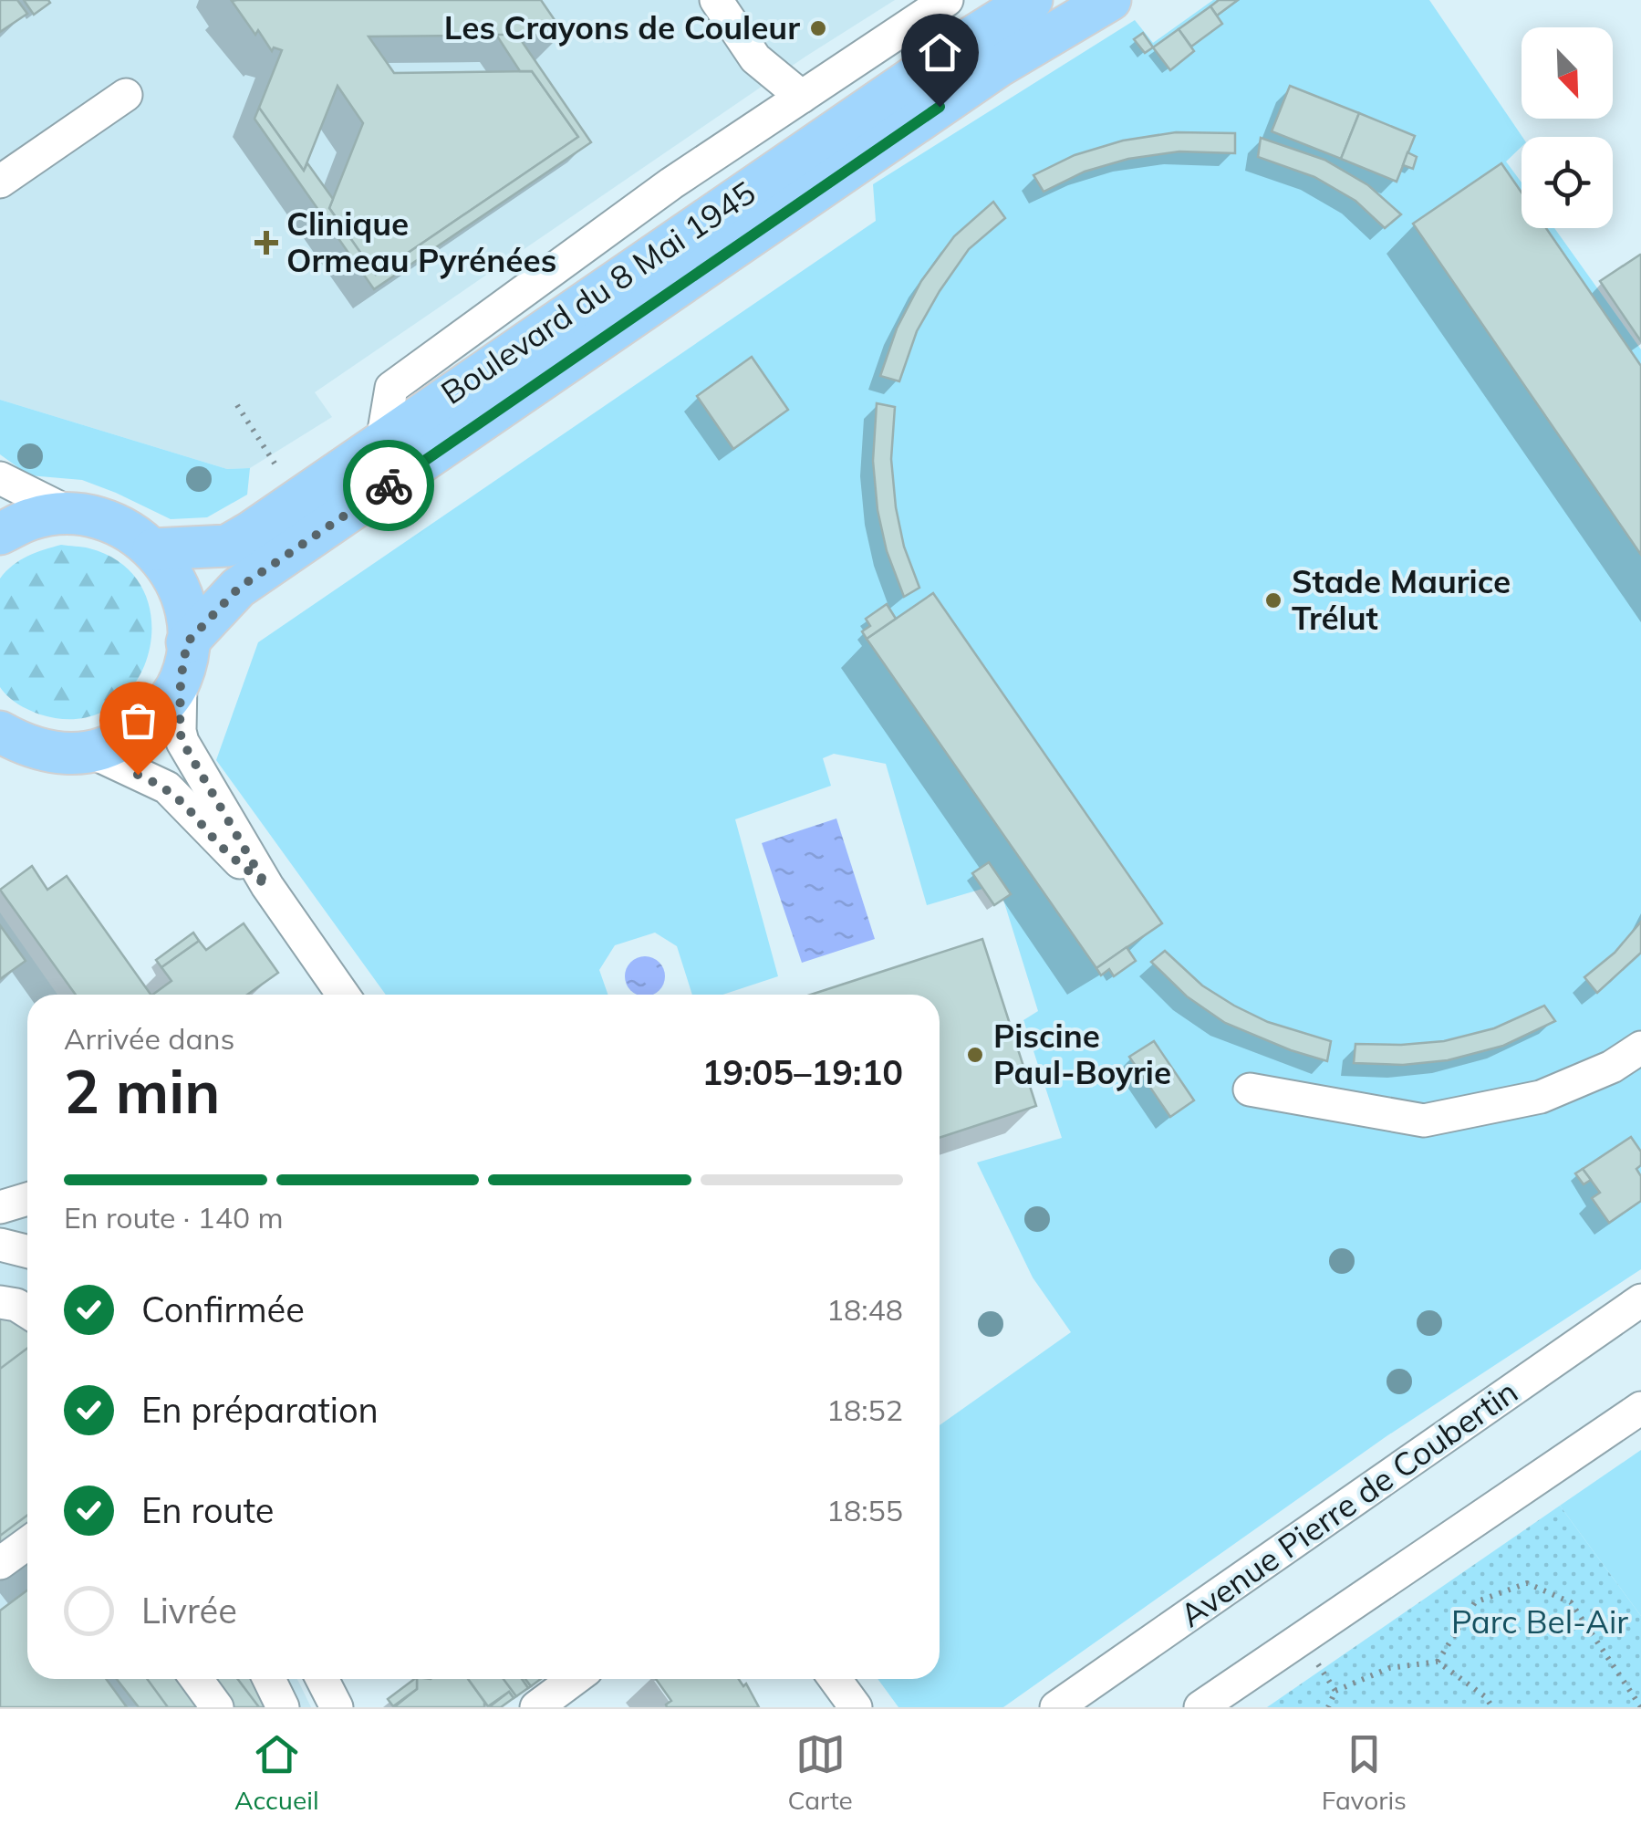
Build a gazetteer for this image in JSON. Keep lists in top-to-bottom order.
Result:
{
  "streets": {
    "main road": ["Boulevard du 8 Mai 1945"],
    "street": ["Avenue Pierre de Coubertin"]
  },
  "parks": ["Parc Bel-Air"],
  "places": {
    "other": ["Les Crayons de Couleur", "Stade Maurice Trélut", "Piscine Paul-Boyrie"],
    "health": ["Clinique Ormeau Pyrénées"]
  },
  "north": "bottom right",
  "page": {
    "heading": ["2 min", "Arrivée dans", "19:05–19:10"],
    "bar": "En route · 140 m",
    "list": [
      ["Confirmée", "18:48"],
      ["En préparation", "18:52"],
      ["En route", "18:55"],
      "Livrée"
    ],
    "tabs": ["Accueil", "Carte", "Favoris"]
  }
}
